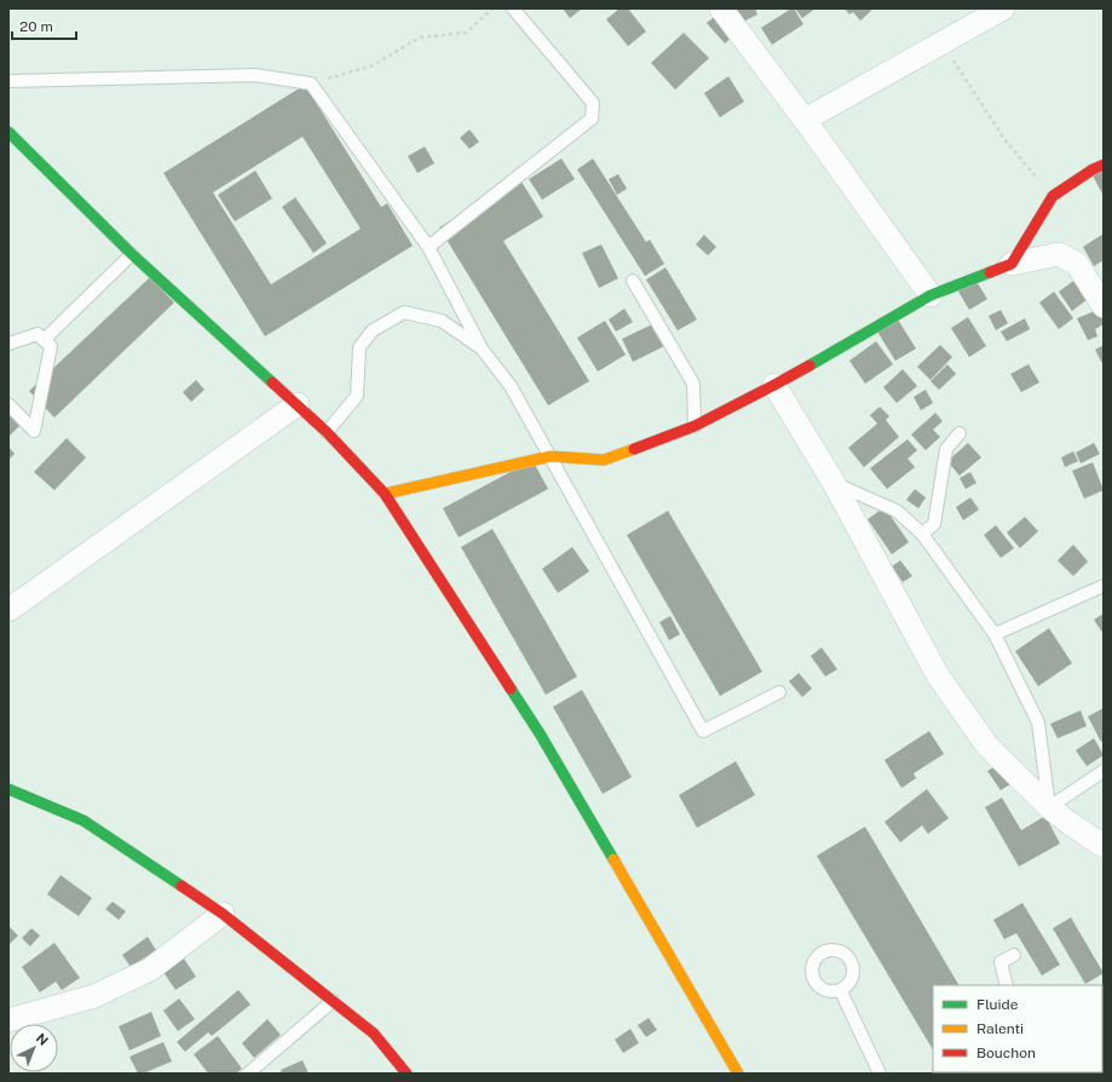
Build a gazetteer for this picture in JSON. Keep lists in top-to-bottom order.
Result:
{
  "legend": ["Fluide", "Ralenti", "Bouchon"],
  "scale_bar": "20 m",
  "north": "top right"
}
